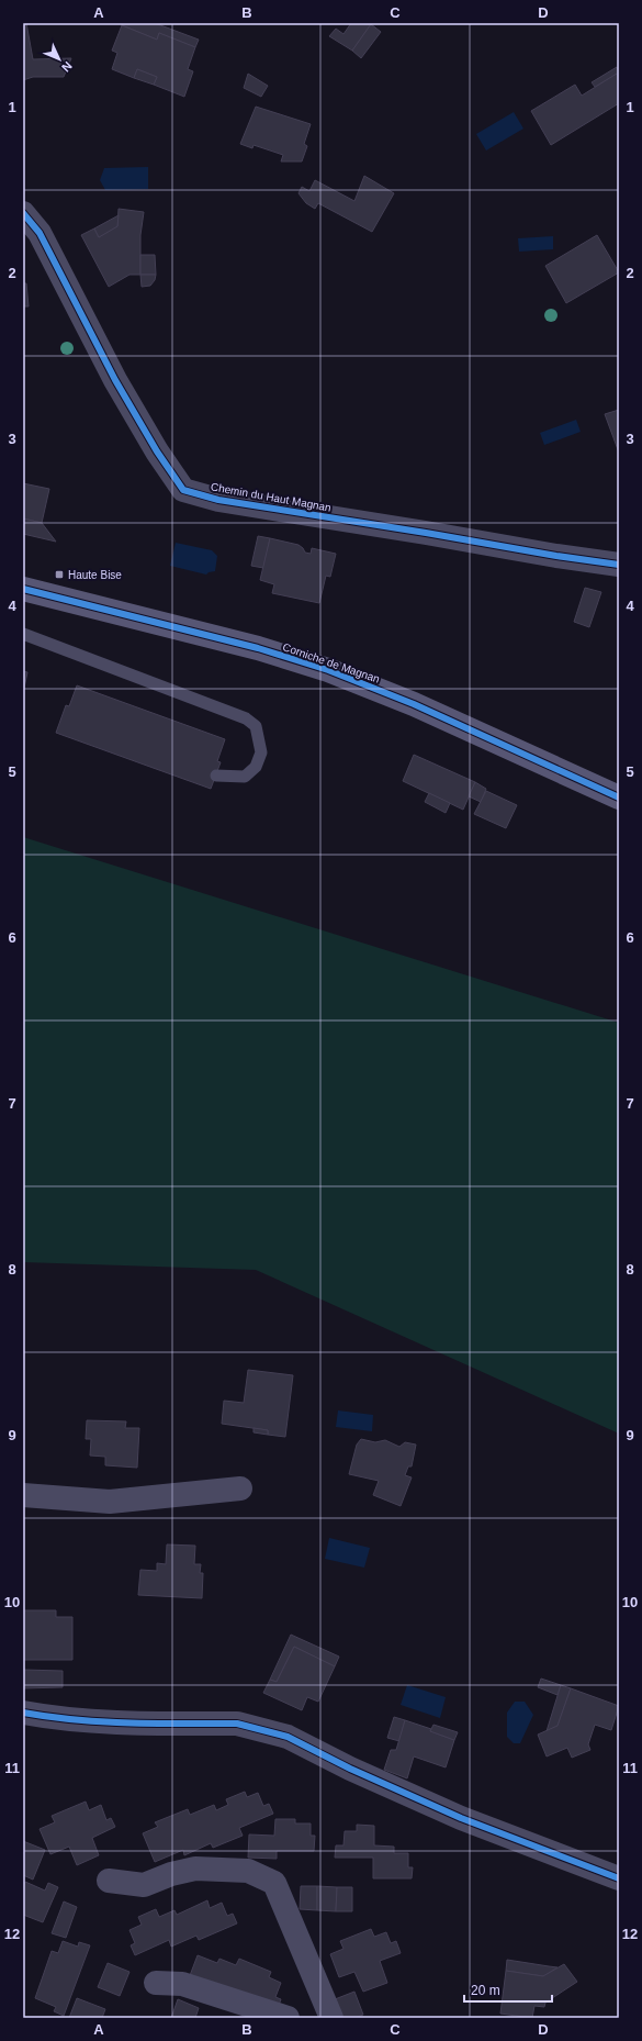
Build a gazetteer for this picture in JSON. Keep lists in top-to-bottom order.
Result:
{
  "streets": {
    "street": ["Chemin du Haut Magnan", "Corniche de Magnan"]
  },
  "places": {
    "transit": ["Haute Bise"]
  },
  "scale_bar": "20 m",
  "north": "bottom right",
  "grid": {
    "columns": [
      "A",
      "B",
      "C",
      "D"
    ],
    "rows": [
      "1",
      "2",
      "3",
      "4",
      "5",
      "6",
      "7",
      "8",
      "9",
      "10",
      "11",
      "12"
    ]
  }
}
